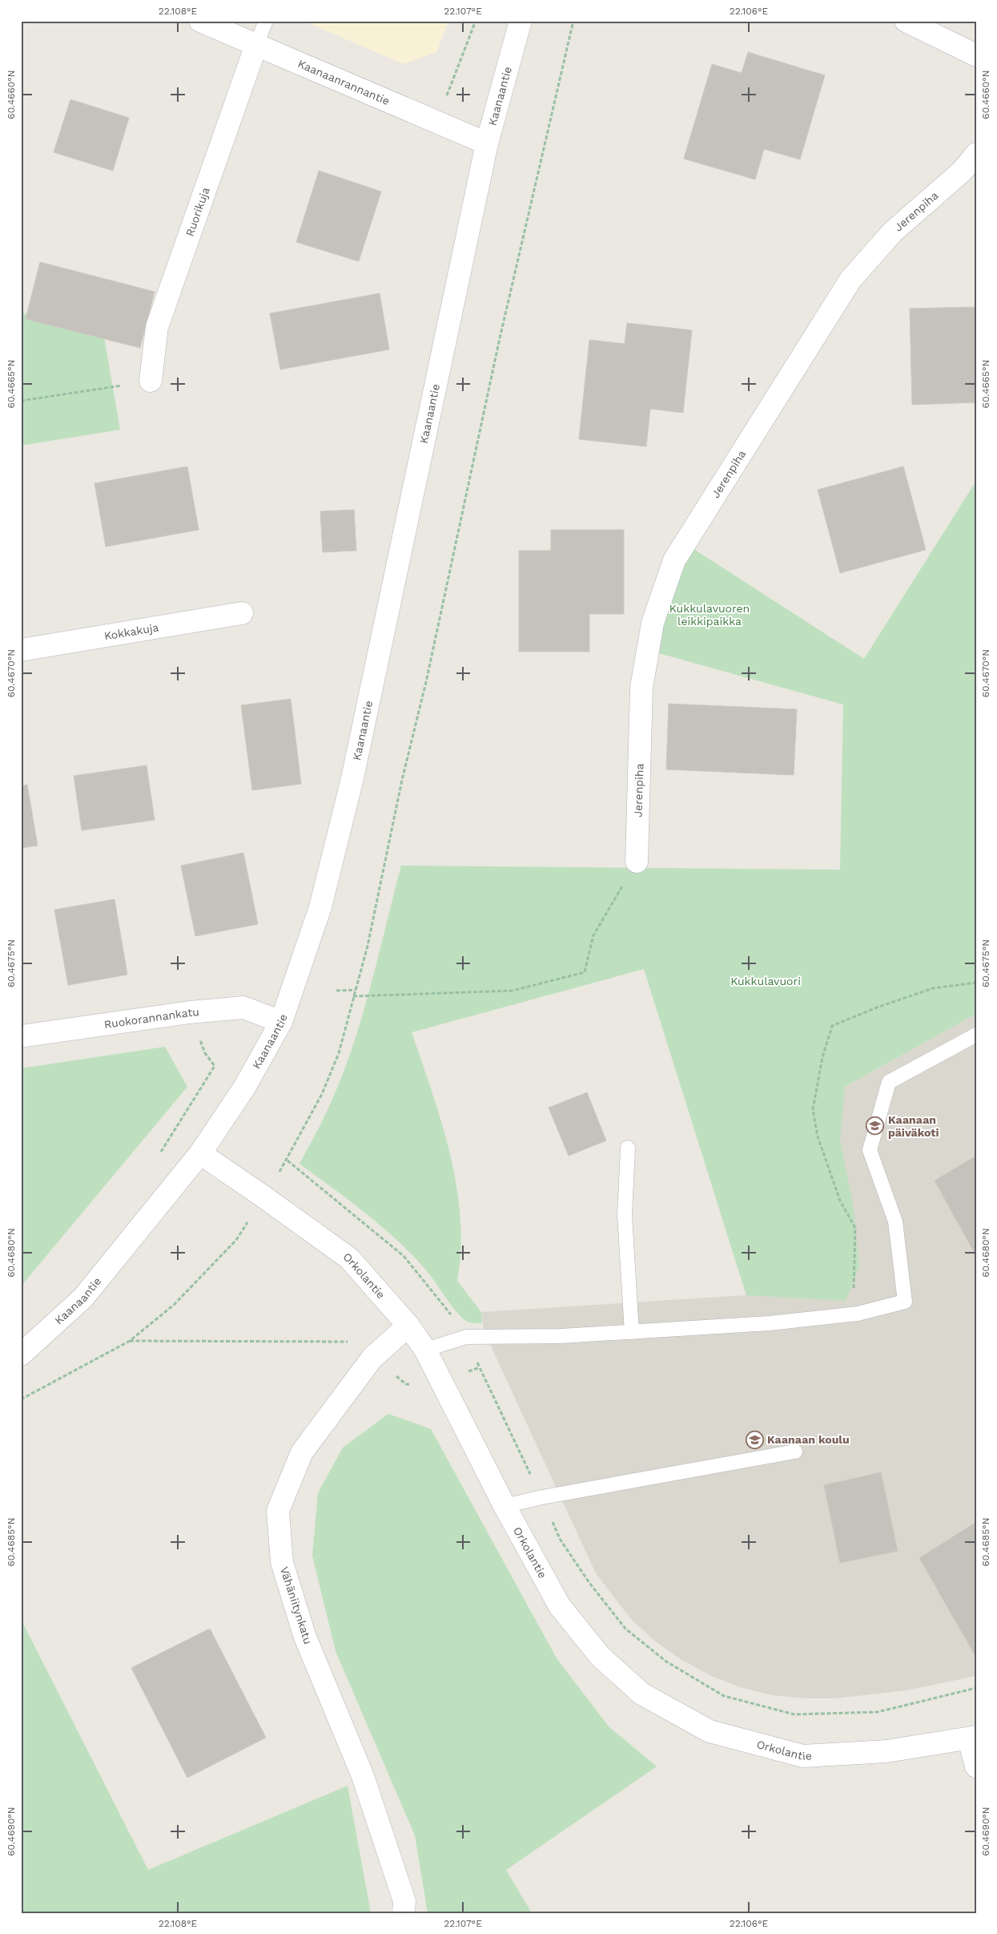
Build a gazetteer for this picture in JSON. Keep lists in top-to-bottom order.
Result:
{
  "streets": {
    "street": [
      "Kaanaanrannantie",
      "Kaanaantie",
      "Ruorikuja",
      "Jerenpiha",
      "Kokkakuja",
      "Ruokorannankatu",
      "Orkolantie",
      "Vähäniitynkatu"
    ]
  },
  "crossings": [
    ["Kaanaanrannantie", "Kaanaantie"],
    ["Kaanaanrannantie", "Ruorikuja"],
    ["Kaanaantie", "Ruokorannankatu"],
    ["Kaanaantie", "Orkolantie"],
    ["Orkolantie", "Vähäniitynkatu"]
  ],
  "parks": ["Kukkulavuoren leikkipaikka", "Kukkulavuori"],
  "places": {
    "school or university": ["Kaanaan päiväkoti", "Kaanaan koulu"]
  },
  "coordinates": [
    "22.108°E",
    "22.107°E",
    "22.106°E",
    "60.4660°N",
    "60.4665°N",
    "60.4670°N",
    "60.4675°N",
    "60.4680°N",
    "60.4685°N",
    "60.4690°N"
  ]
}
